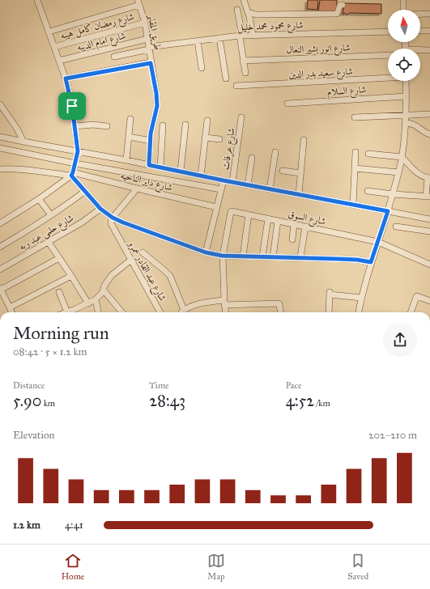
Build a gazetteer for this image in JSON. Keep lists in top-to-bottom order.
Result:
{
  "streets": {
    "street": [
      "شارع رمضان كامل هيبه",
      "شارع محمود محمد خليل",
      "طريق المقابر",
      "شارع امام الديبه",
      "شارع انور بشير النعال",
      "شارع سعيد بدر الدين",
      "شارع السلام",
      "شارع عرفات",
      "شارع داير الناحيه",
      "شارع السوق",
      "شارع حلمى عبد ربه",
      "شارع عبد القادر عمرو"
    ]
  },
  "crossings": [
    ["شارع رمضان كامل هيبه", "طريق المقابر"],
    ["شارع محمود محمد خليل", "طريق المقابر"],
    ["طريق المقابر", "شارع امام الديبه"]
  ],
  "north": "top",
  "page": {
    "heading": ["Morning run", "08:42 · 5 × 1.2 km"],
    "stats": [
      ["Distance", "5.90 km"],
      ["Time", "28:43"],
      ["Pace", "4:52 /km"]
    ],
    "chart": ["Elevation", "202–210 m"],
    "list": [
      {
        "name": "1.2 km",
        "note": "4:41"
      }
    ],
    "tabs": ["Home", "Map", "Saved"]
  }
}
